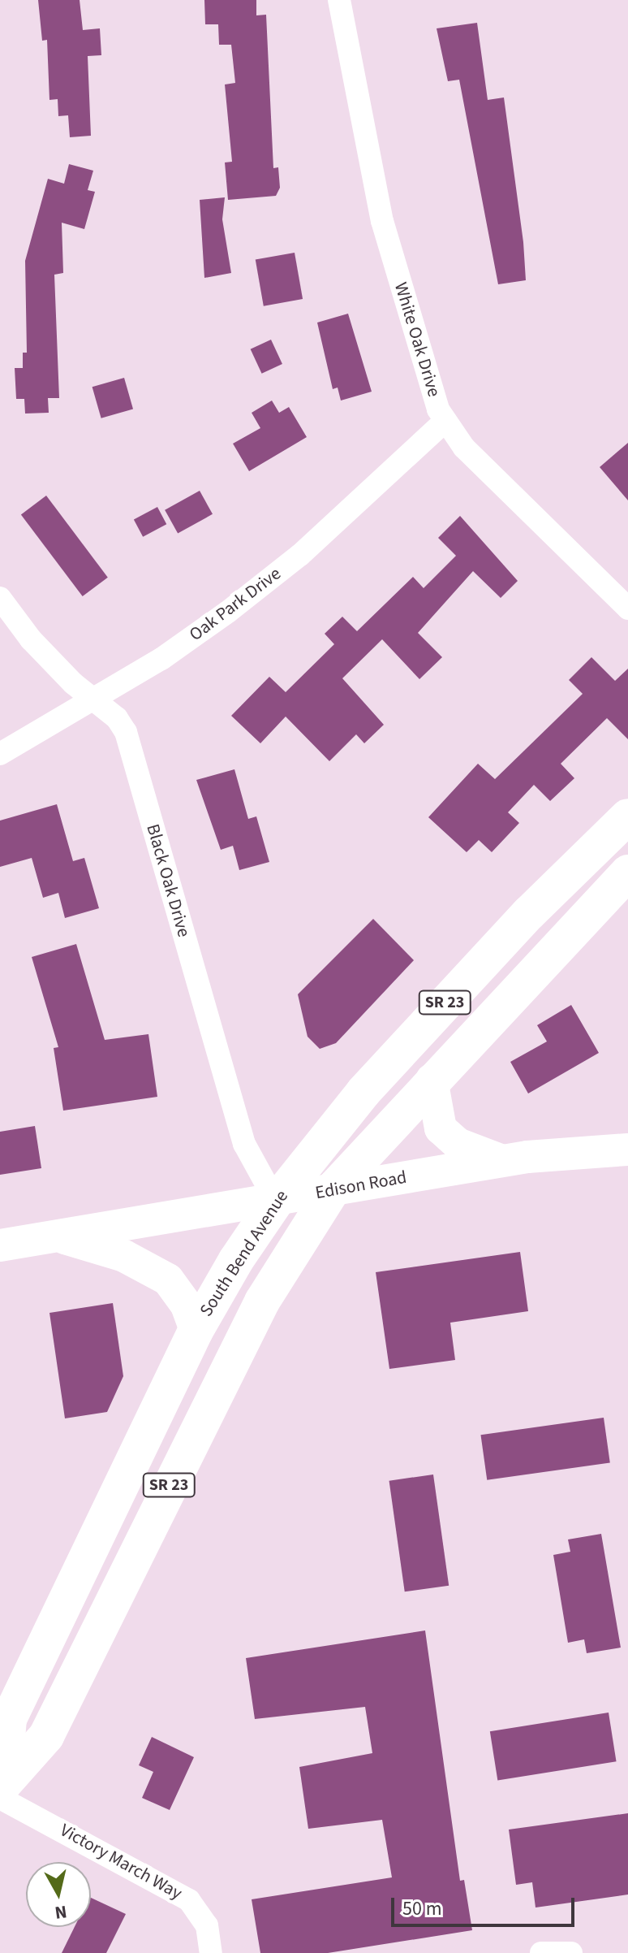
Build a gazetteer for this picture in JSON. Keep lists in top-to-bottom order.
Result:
{
  "streets": {
    "main road": ["SR 23", "Edison Road", "South Bend Avenue"],
    "street": [
      "White Oak Drive",
      "Oak Park Drive",
      "Black Oak Drive",
      "Victory March Way"
    ]
  },
  "crossings": [
    ["White Oak Drive", "Oak Park Drive"],
    ["Oak Park Drive", "Black Oak Drive"],
    ["Black Oak Drive", "Edison Road"],
    ["Black Oak Drive", "South Bend Avenue"],
    ["SR 23", "Edison Road"],
    ["SR 23", "South Bend Avenue"],
    ["SR 23", "Victory March Way"],
    ["Edison Road", "South Bend Avenue"],
    ["South Bend Avenue", "Victory March Way"]
  ],
  "scale_bar": "50 m",
  "north": "bottom"
}
